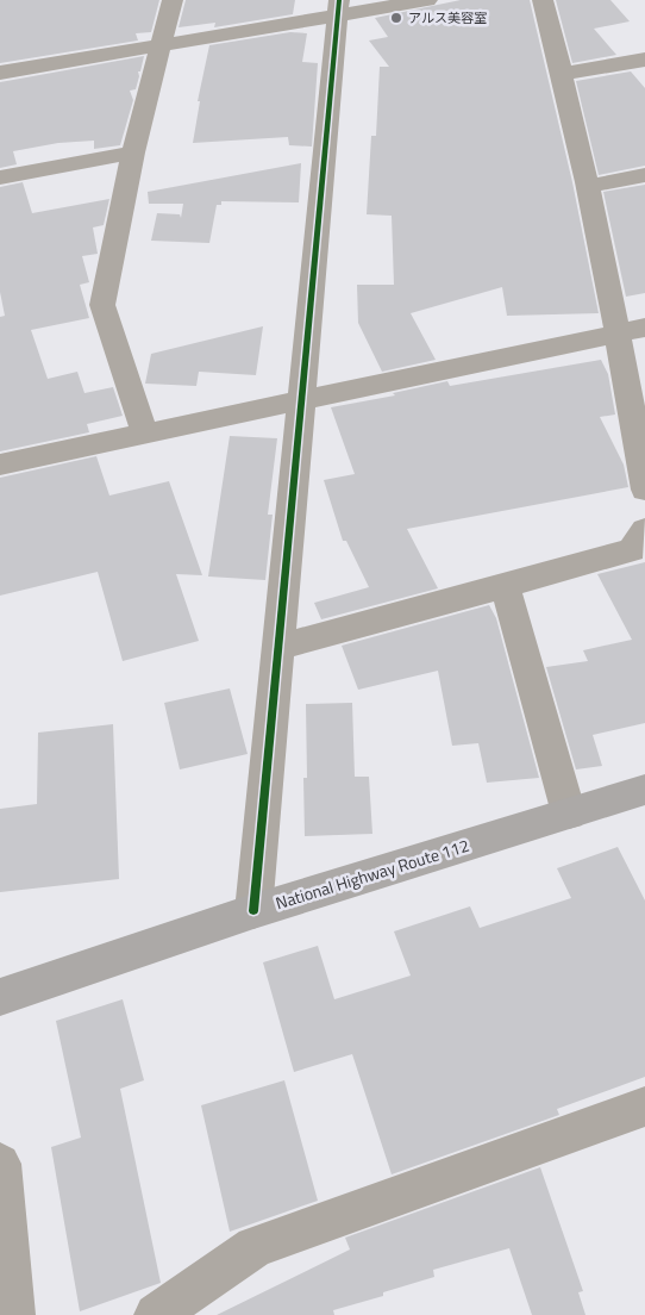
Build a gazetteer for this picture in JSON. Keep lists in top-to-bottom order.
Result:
{
  "streets": {
    "highway": ["National Highway Route 112"]
  },
  "places": ["アルス美容室"]
}
